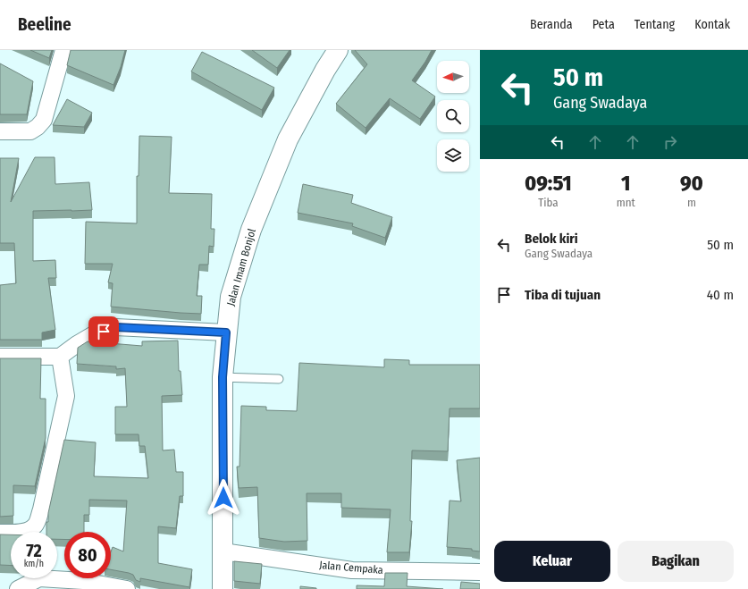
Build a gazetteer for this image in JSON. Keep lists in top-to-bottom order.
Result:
{
  "streets": {
    "highway": ["Jalan Imam Bonjol"],
    "street": ["Jalan Cempaka"]
  },
  "crossings": [
    ["Jalan Imam Bonjol", "Jalan Cempaka"]
  ],
  "north": "left",
  "page": {
    "header": "Beeline",
    "nav": [
      "Beranda",
      "Peta",
      "Tentang",
      "Kontak"
    ],
    "turn": ["50 m", "Gang Swadaya"],
    "eta": [
      "09:51",
      "Tiba",
      "1",
      "mnt",
      "90",
      "m"
    ],
    "list": [
      {
        "name": "Belok kiri",
        "note": "Gang Swadaya",
        "value": "50 m"
      },
      {
        "name": "Tiba di tujuan",
        "value": "40 m"
      }
    ],
    "speed": "72 km/h",
    "limit": "80",
    "buttons": ["Keluar", "Bagikan"]
  }
}
